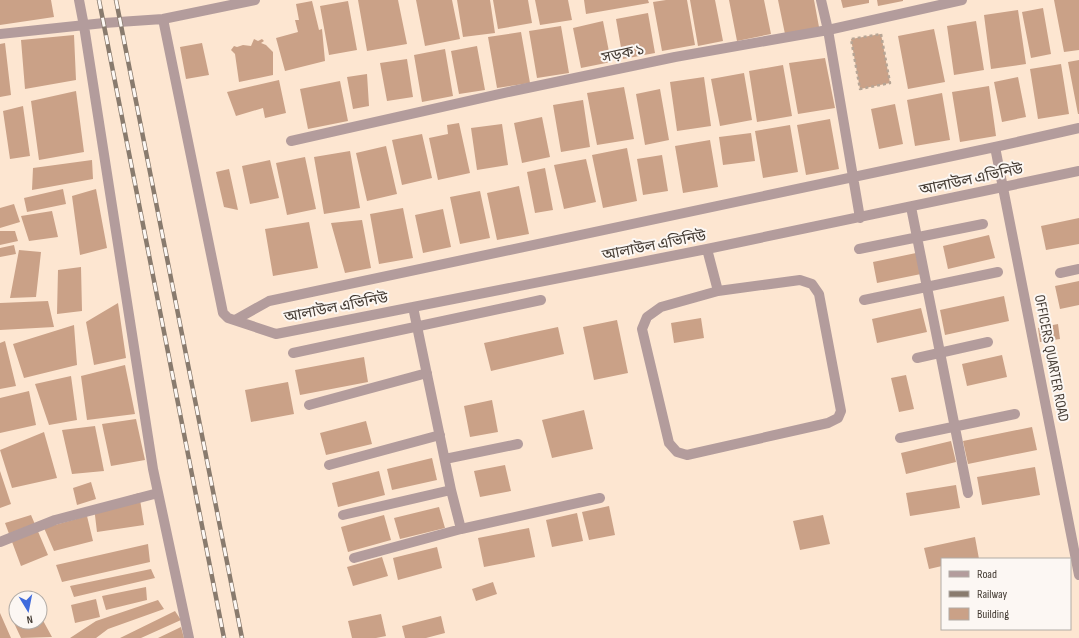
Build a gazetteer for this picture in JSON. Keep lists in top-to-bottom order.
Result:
{
  "streets": {
    "street": ["সড়ক ১", "আলাউল এভিনিউ", "OFFICERS QUARTER ROAD"]
  },
  "crossings": [
    ["আলাউল এভিনিউ", "OFFICERS QUARTER ROAD"]
  ],
  "legend": ["Road", "Railway", "Building"],
  "north": "bottom"
}
